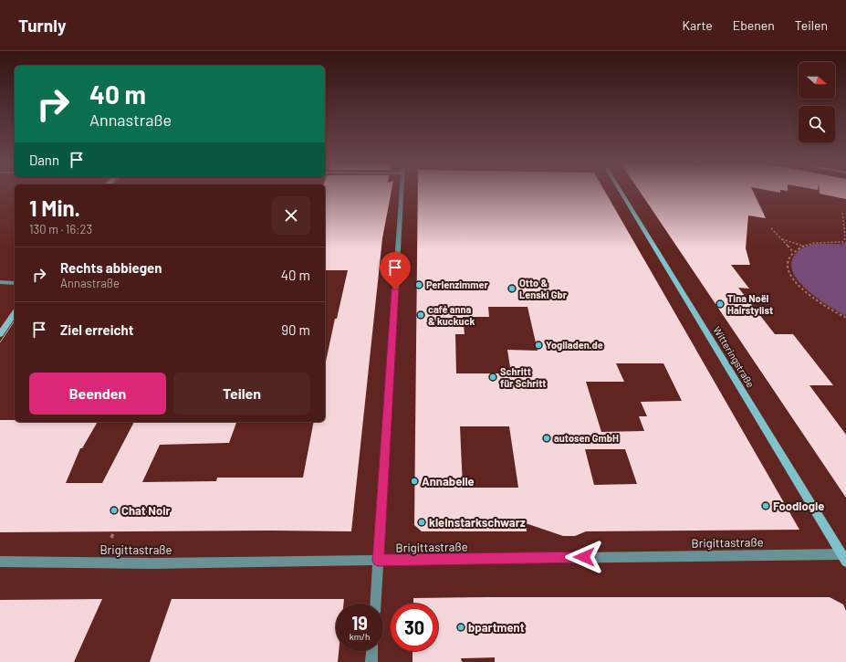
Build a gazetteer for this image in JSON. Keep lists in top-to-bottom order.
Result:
{
  "streets": {
    "street": ["Witteringstraße", "Brigittastraße"]
  },
  "crossings": [
    ["Witteringstraße", "Brigittastraße"]
  ],
  "places": [
    "Perlenzimmer",
    "Otto & Lenski Gbr",
    "Tina Noël Hairstylist",
    "café anna & kuckuck",
    "Yogiladen.de",
    "Schritt für Schritt",
    "autosen GmbH",
    "Annabelle",
    "Foodlogie",
    "Chat Noir",
    "kleinstarkschwarz",
    "bpartment"
  ],
  "north": "right",
  "page": {
    "header": "Turnly",
    "nav": ["Karte", "Ebenen", "Teilen"],
    "turn": ["40 m", "Annastraße"],
    "then": "Dann",
    "heading": ["1 Min.", "130 m · 16:23"],
    "list": [
      {
        "name": "Rechts abbiegen",
        "note": "Annastraße",
        "value": "40 m"
      },
      {
        "name": "Ziel erreicht",
        "value": "90 m"
      }
    ],
    "buttons": ["Beenden", "Teilen"],
    "speed": "19 km/h",
    "limit": "30"
  }
}
